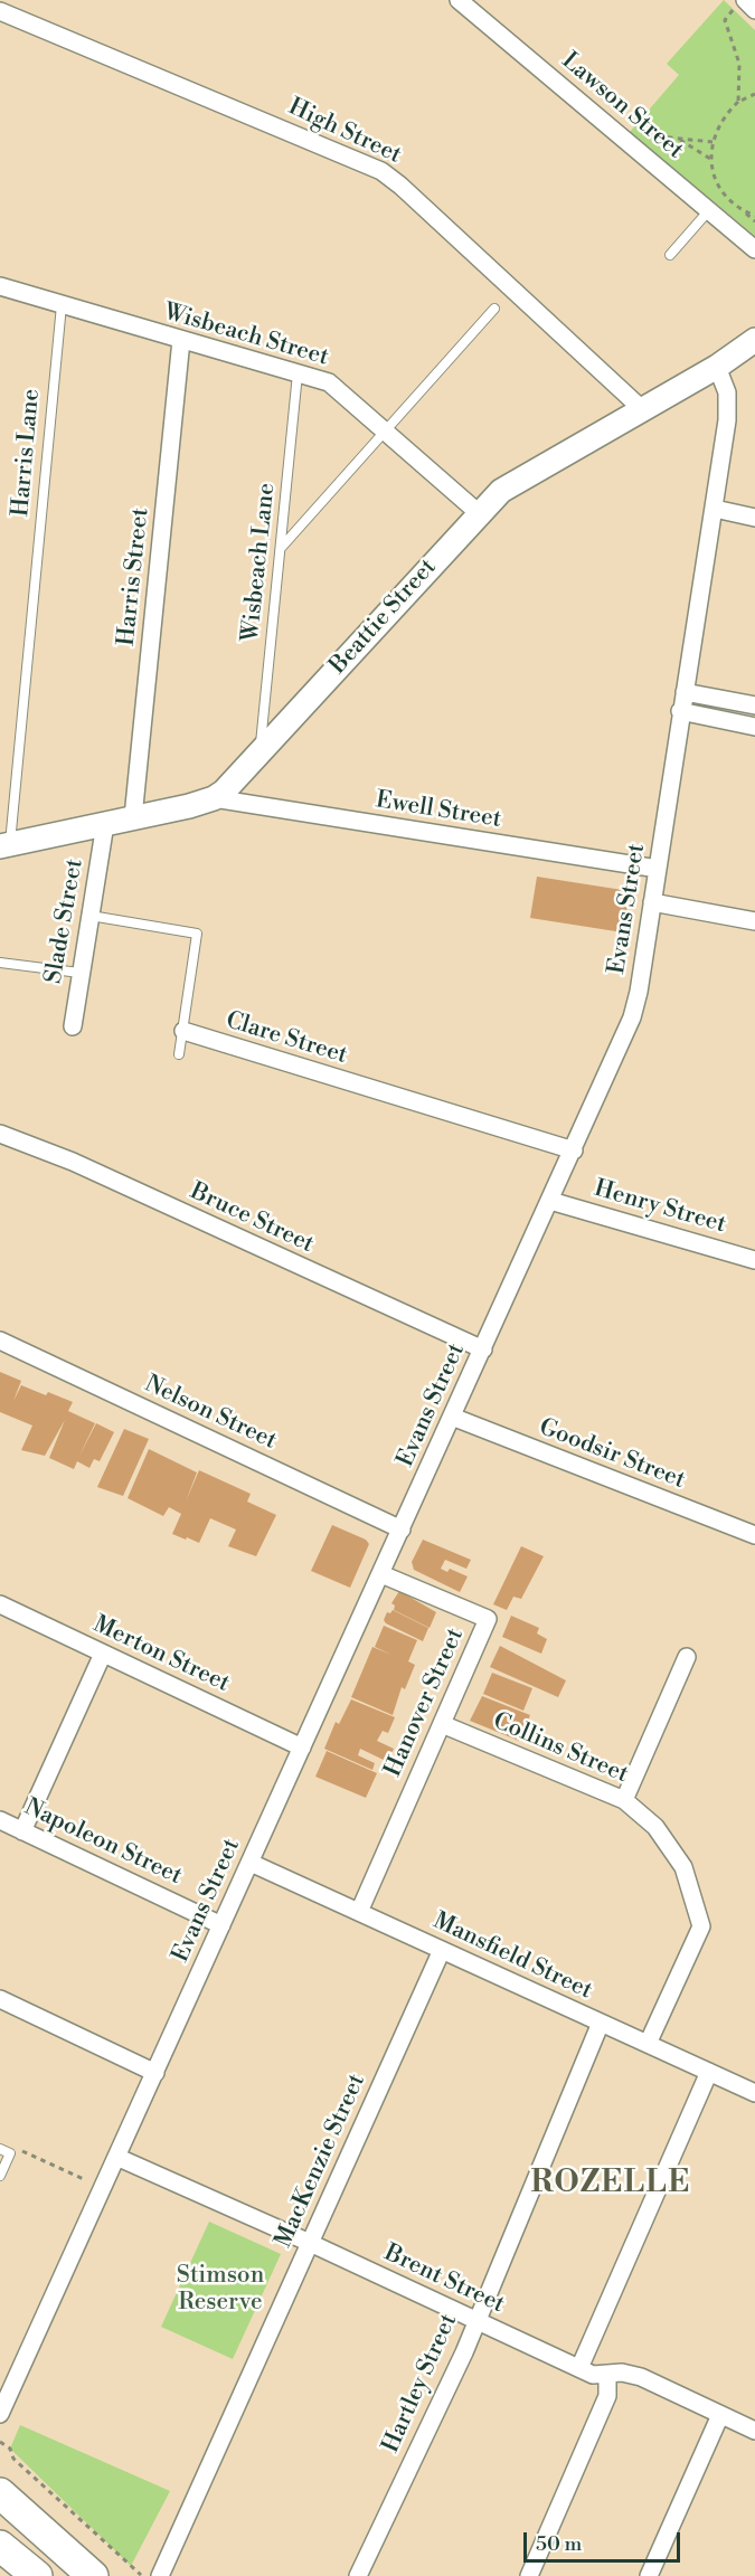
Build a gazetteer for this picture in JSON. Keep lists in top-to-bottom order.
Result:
{
  "streets": {
    "street": [
      "Lawson Street",
      "High Street",
      "Wisbeach Street",
      "Harris Street",
      "Beattie Street",
      "Ewell Street",
      "Evans Street",
      "Slade Street",
      "Clare Street",
      "Henry Street",
      "Bruce Street",
      "Nelson Street",
      "Goodsir Street",
      "Merton Street",
      "Hanover Street",
      "Collins Street",
      "Napoleon Street",
      "Mansfield Street",
      "MacKenzie Street",
      "Brent Street",
      "Hartley Street"
    ],
    "lane": ["Harris Lane", "Wisbeach Lane"]
  },
  "crossings": [
    ["High Street", "Beattie Street"],
    ["Wisbeach Street", "Harris Lane"],
    ["Wisbeach Street", "Wisbeach Lane"],
    ["Wisbeach Street", "Harris Street"],
    ["Wisbeach Street", "Beattie Street"],
    ["Wisbeach Lane", "Beattie Street"],
    ["Beattie Street", "Ewell Street"],
    ["Beattie Street", "Evans Street"],
    ["Ewell Street", "Evans Street"],
    ["Evans Street", "Clare Street"],
    ["Evans Street", "Henry Street"],
    ["Evans Street", "Bruce Street"],
    ["Evans Street", "Nelson Street"],
    ["Evans Street", "Goodsir Street"],
    ["Evans Street", "Merton Street"],
    ["Evans Street", "Hanover Street"],
    ["Evans Street", "Napoleon Street"],
    ["Evans Street", "Mansfield Street"],
    ["Evans Street", "Brent Street"],
    ["Hanover Street", "Collins Street"],
    ["Hanover Street", "Mansfield Street"],
    ["Collins Street", "Mansfield Street"],
    ["Mansfield Street", "MacKenzie Street"],
    ["Mansfield Street", "Hartley Street"],
    ["MacKenzie Street", "Brent Street"],
    ["Brent Street", "Hartley Street"]
  ],
  "districts": ["ROZELLE"],
  "parks": ["Stimson Reserve"],
  "scale_bar": "50 m"
}
